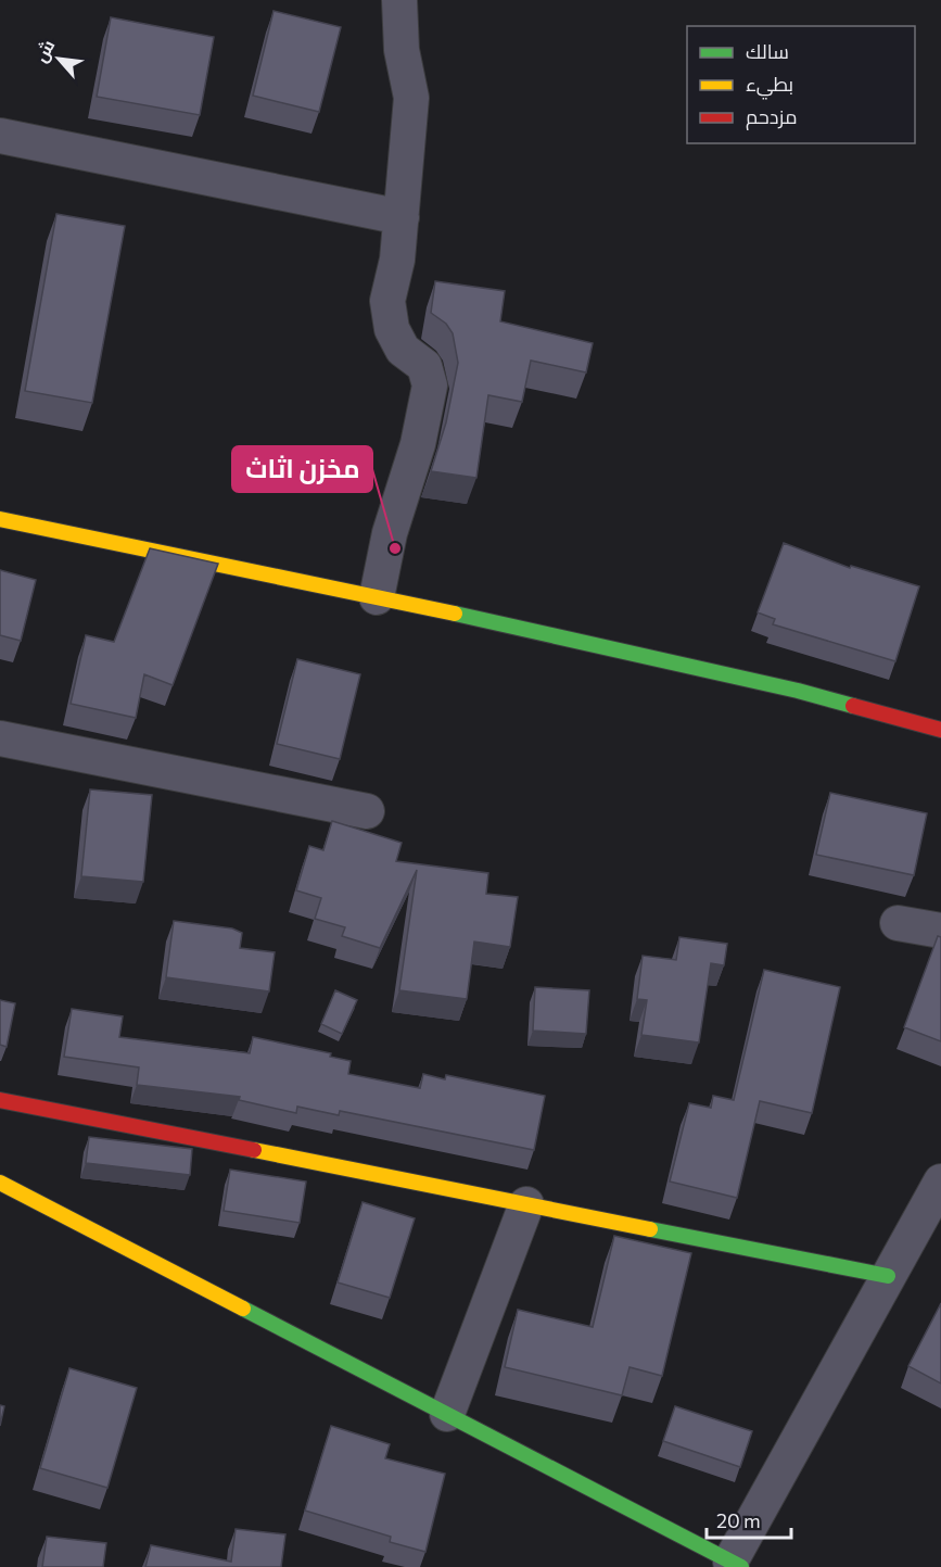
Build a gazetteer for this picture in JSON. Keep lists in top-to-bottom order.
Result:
{
  "places": ["مخزن اثاث"],
  "legend": ["سالك", "بطيء", "مزدحم"],
  "scale_bar": "20 m",
  "north": "top left"
}
